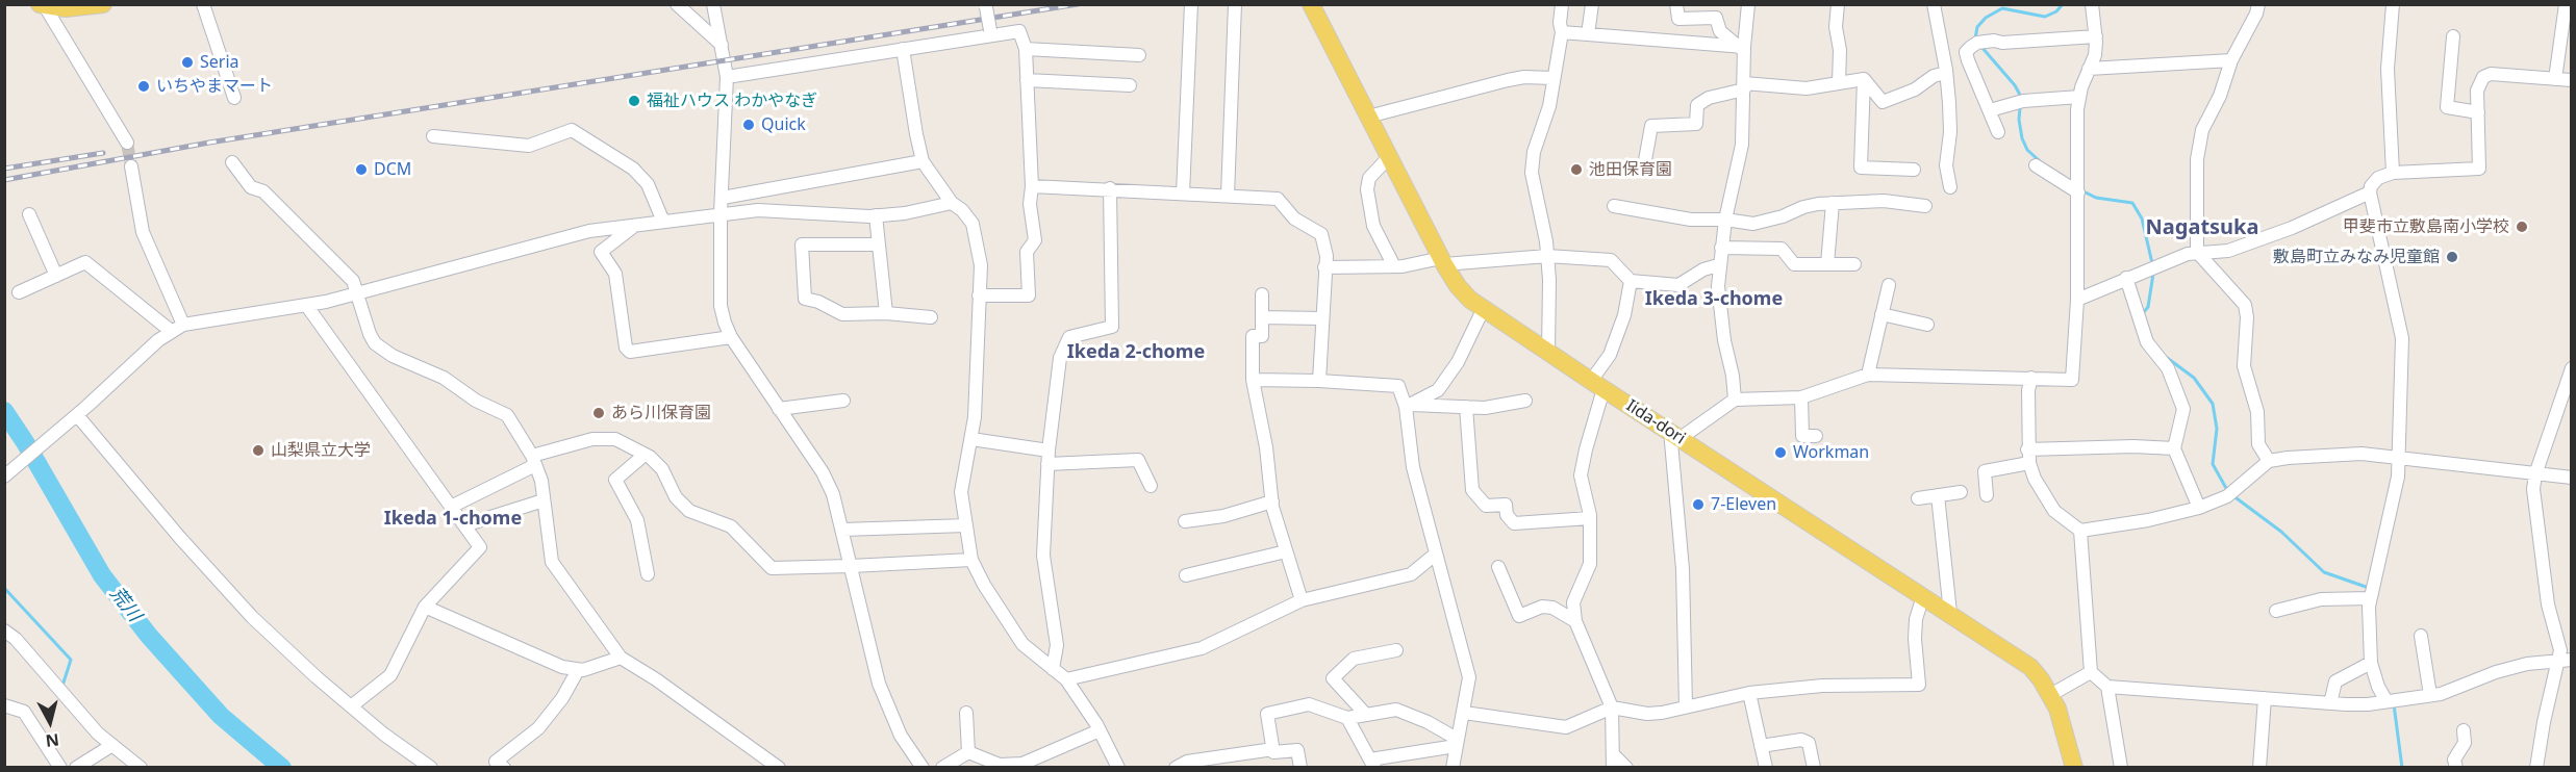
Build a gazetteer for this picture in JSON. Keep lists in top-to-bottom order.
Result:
{
  "streets": {
    "main road": ["Iida-dori"]
  },
  "districts": [
    "Nagatsuka",
    "Ikeda 3-chome",
    "Ikeda 2-chome",
    "Ikeda 1-chome"
  ],
  "water": ["荒川"],
  "places": [
    "Seria",
    "いちやまマート",
    "福祉ハウス わかやなぎ",
    "Quick",
    "DCM",
    "池田保育園",
    "甲斐市立敷島南小学校",
    "敷島町立みなみ児童館",
    "あら川保育園",
    "山梨県立大学",
    "Workman",
    "7-Eleven"
  ],
  "north": "bottom"
}
